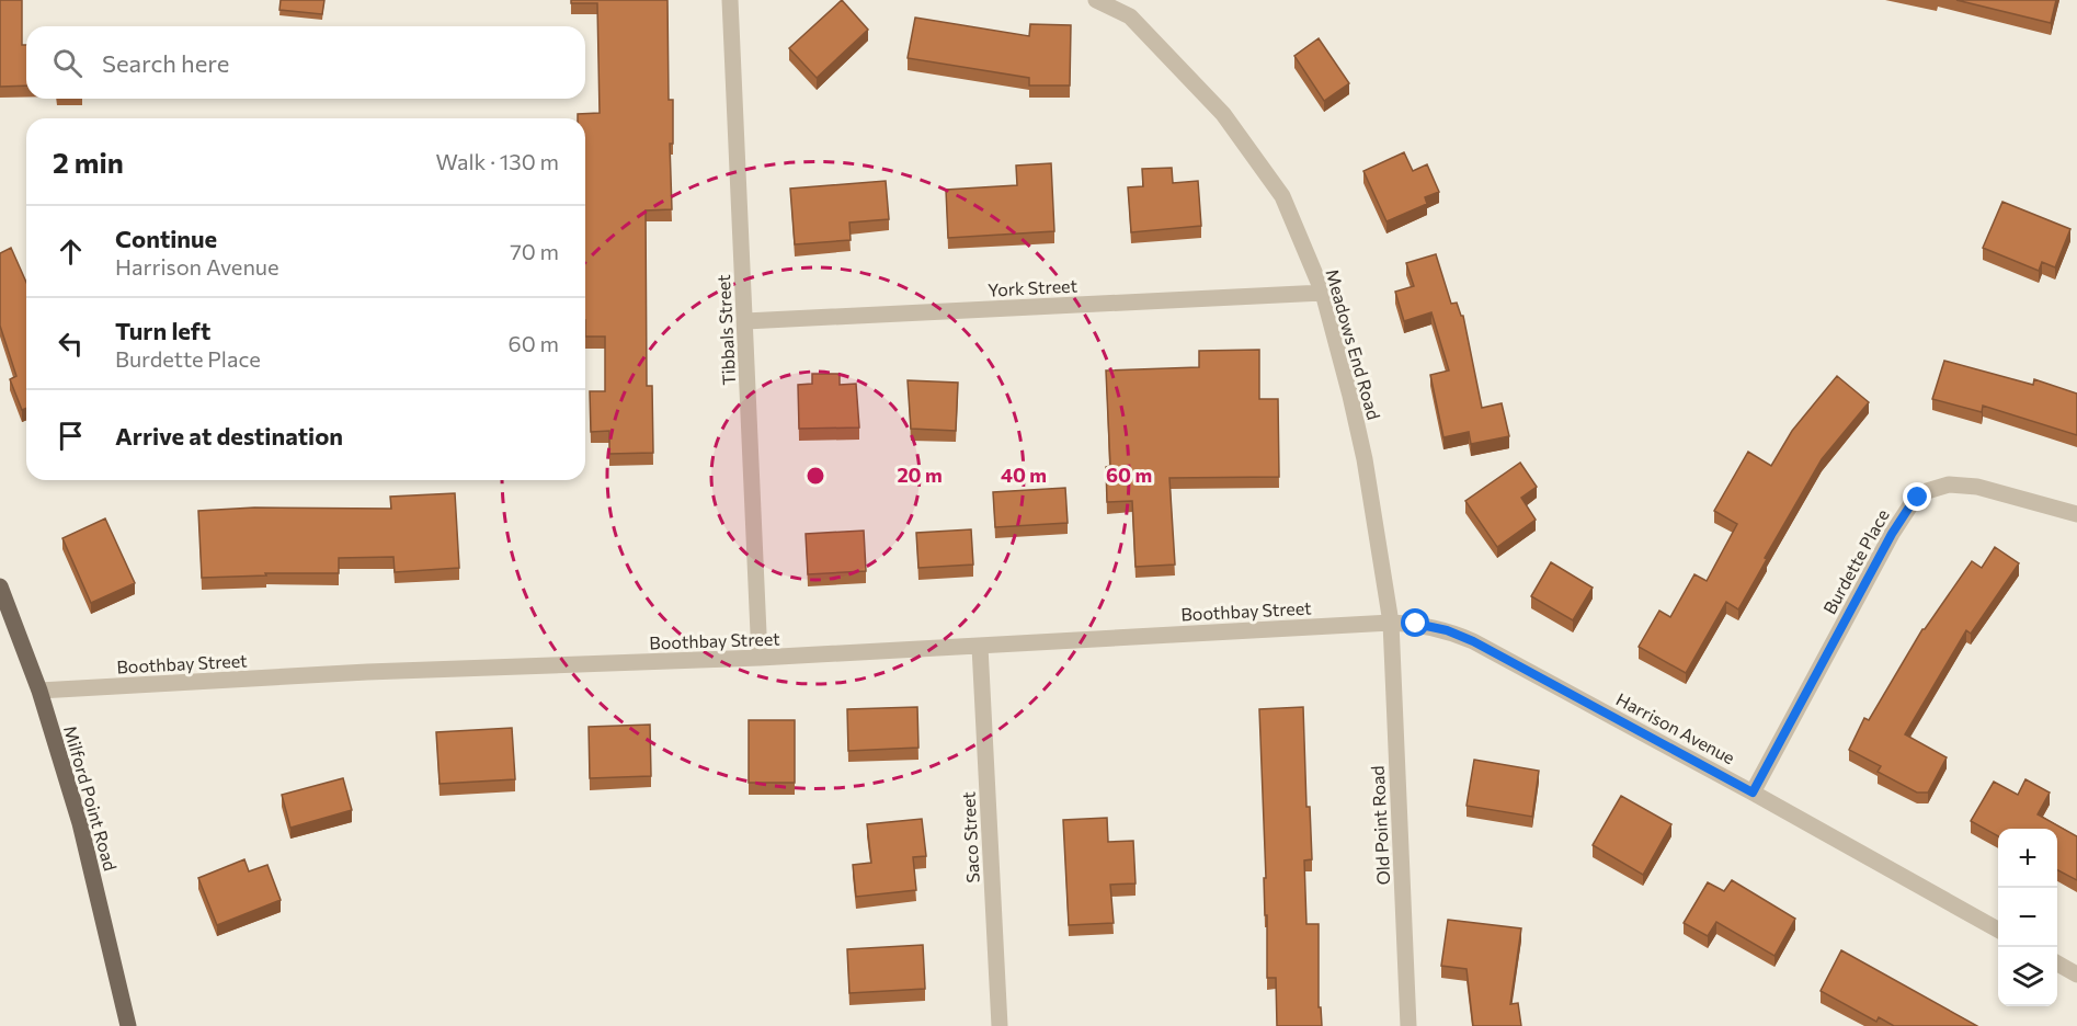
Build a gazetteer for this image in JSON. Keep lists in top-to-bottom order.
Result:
{
  "streets": {
    "main road": ["Milford Point Road"],
    "street": [
      "York Street",
      "Tibbals Street",
      "Meadows End Road",
      "Burdette Place",
      "Boothbay Street",
      "Harrison Avenue",
      "Old Point Road",
      "Saco Street"
    ]
  },
  "crossings": [
    ["York Street", "Tibbals Street"],
    ["York Street", "Meadows End Road"],
    ["Tibbals Street", "Boothbay Street"],
    ["Meadows End Road", "Boothbay Street"],
    ["Meadows End Road", "Harrison Avenue"],
    ["Meadows End Road", "Old Point Road"],
    ["Burdette Place", "Harrison Avenue"],
    ["Boothbay Street", "Harrison Avenue"],
    ["Boothbay Street", "Milford Point Road"],
    ["Boothbay Street", "Old Point Road"],
    ["Boothbay Street", "Saco Street"],
    ["Harrison Avenue", "Old Point Road"]
  ],
  "page": {
    "search": "Search here",
    "heading": ["2 min", "Walk · 130 m"],
    "list": [
      ["Continue", "Harrison Avenue", "70 m"],
      ["Turn left", "Burdette Place", "60 m"],
      "Arrive at destination"
    ],
    "map_buttons": ["+", "−"]
  },
  "rings": ["20 m", "40 m", "60 m"]
}
